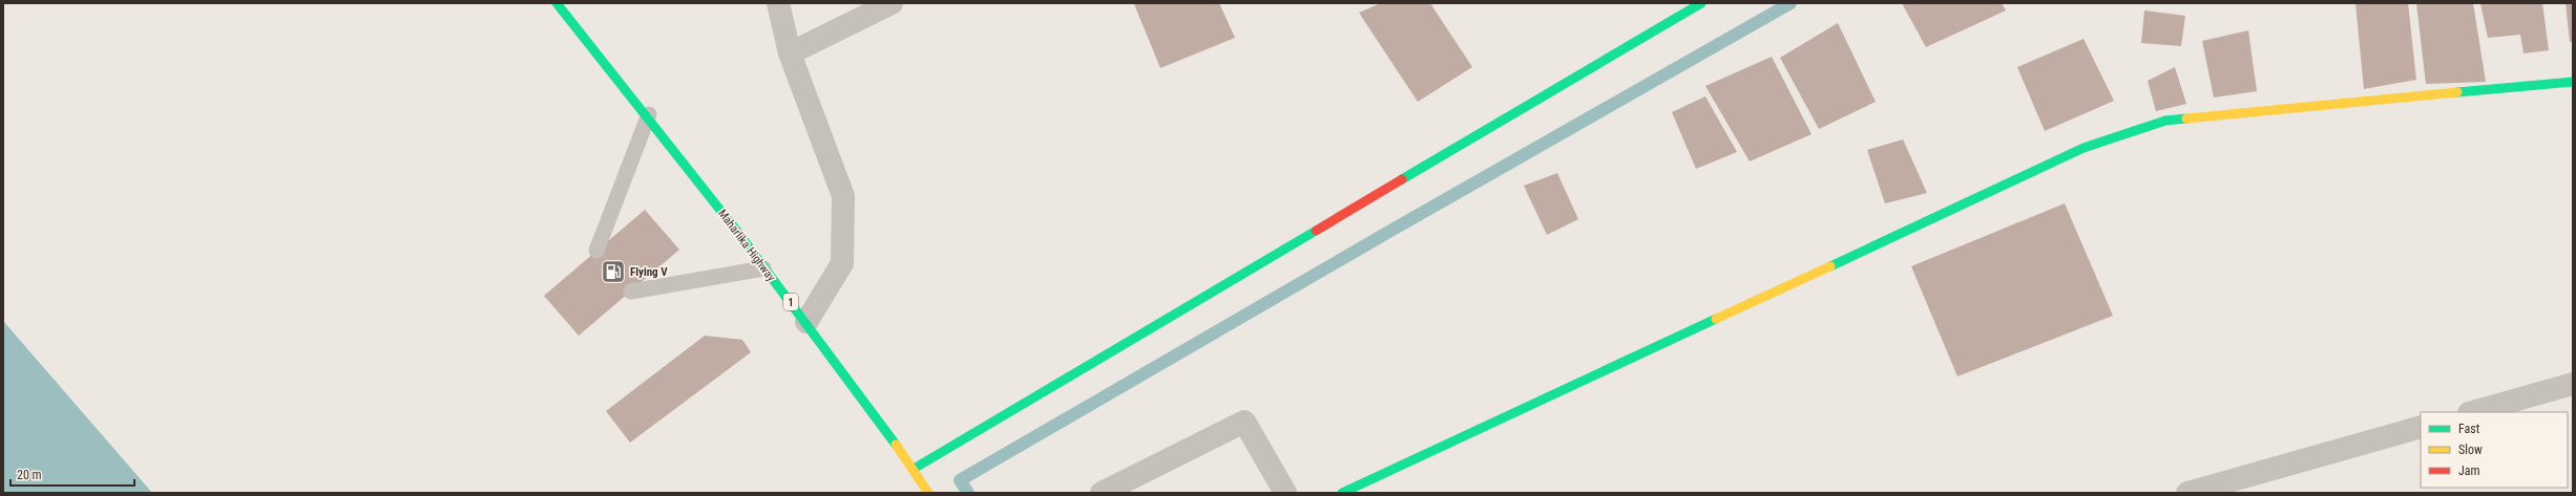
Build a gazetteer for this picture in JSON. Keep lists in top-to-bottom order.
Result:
{
  "streets": {
    "main road": ["Maharlika Highway", "1"]
  },
  "places": {
    "fuel station": ["Flying V"]
  },
  "legend": ["Fast", "Slow", "Jam"],
  "scale_bar": "20 m"
}
